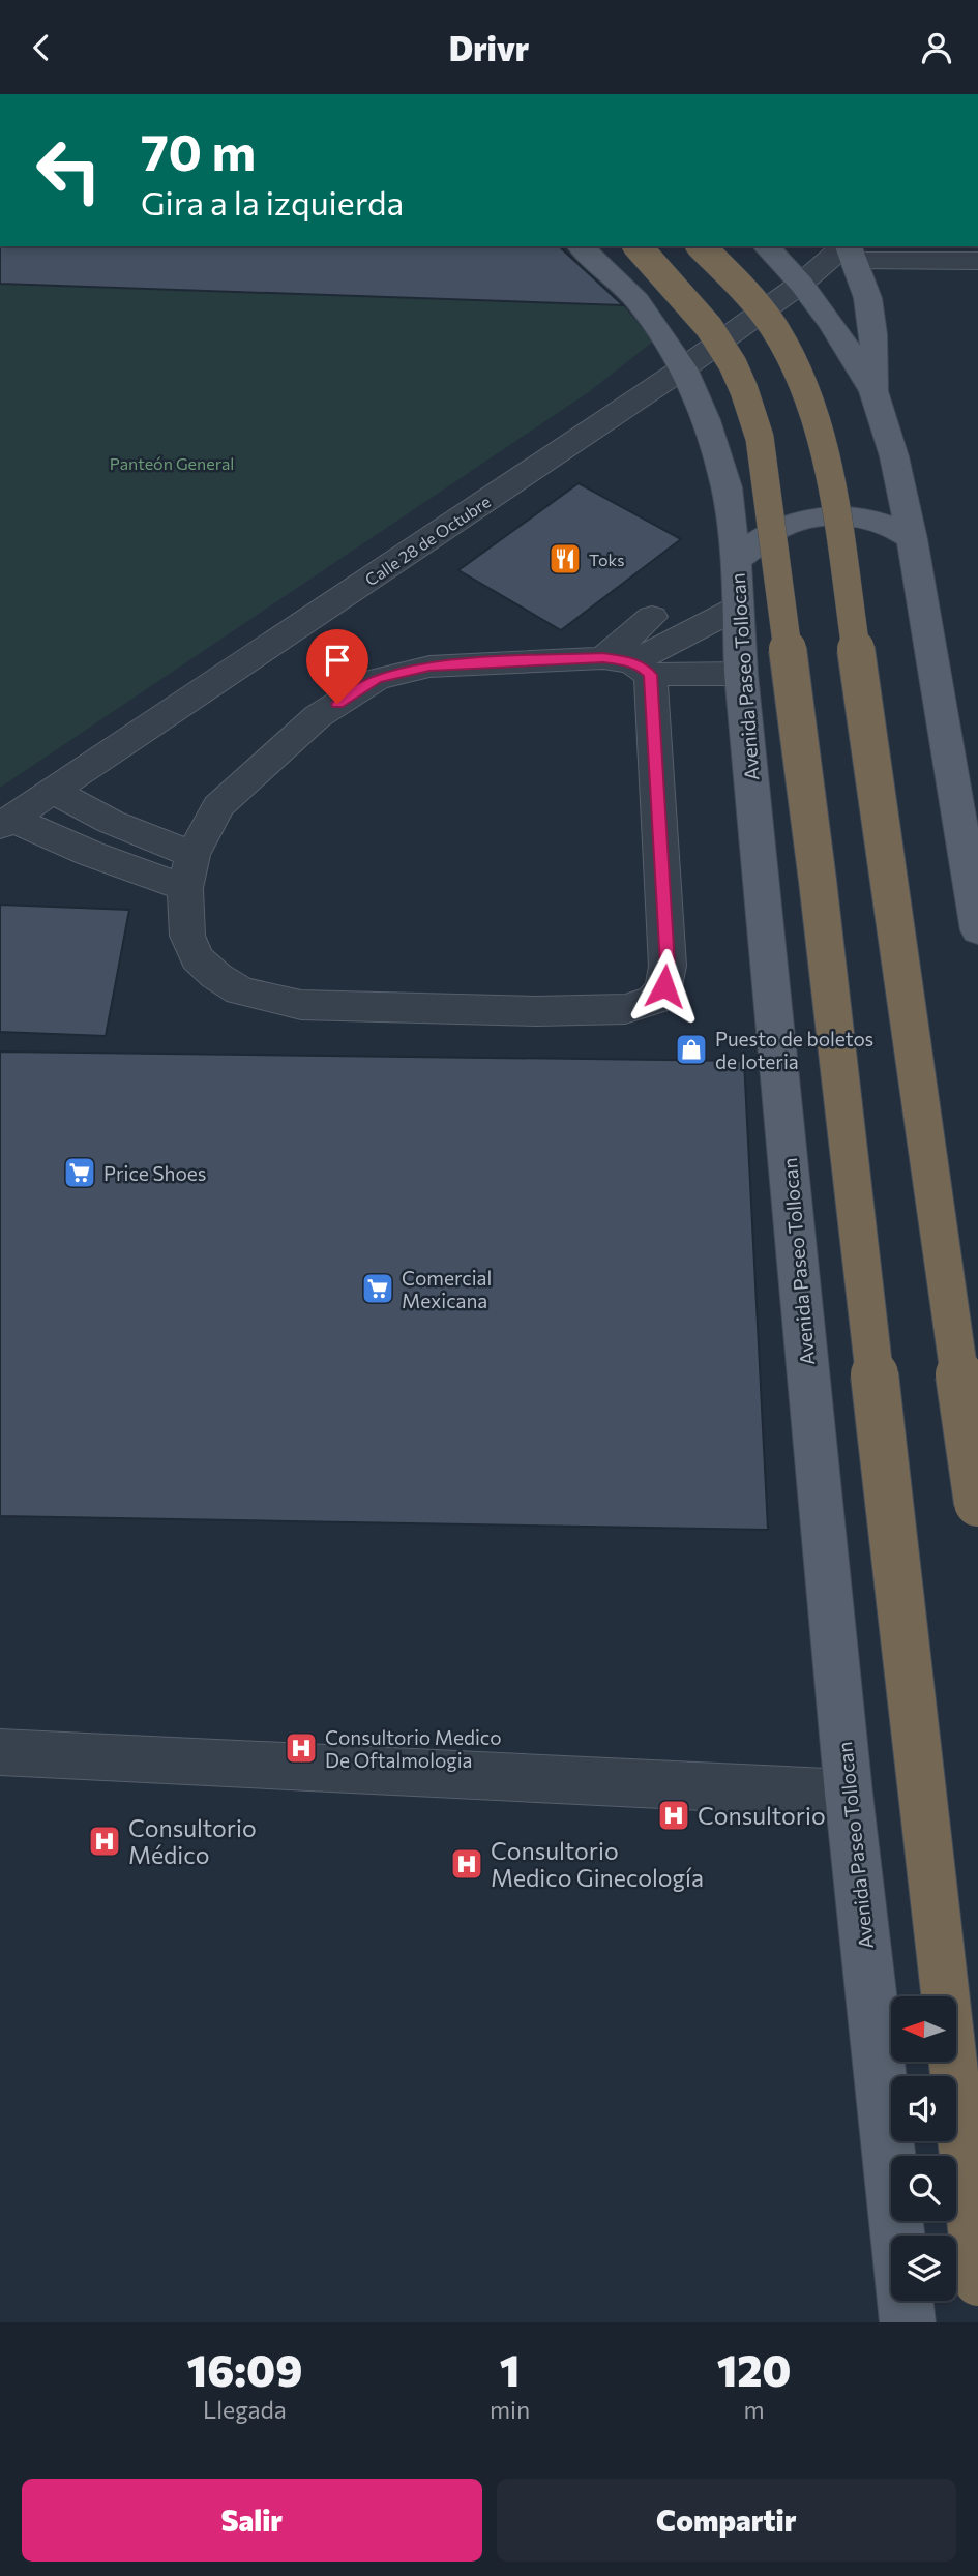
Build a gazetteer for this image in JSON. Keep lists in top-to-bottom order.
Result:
{
  "streets": {
    "highway": ["Avenida Paseo Tollocan"],
    "street": ["Calle 28 de Octubre"]
  },
  "crossings": [
    ["Calle 28 de Octubre", "Avenida Paseo Tollocan"]
  ],
  "parks": ["Panteón General"],
  "places": {
    "restaurant": ["Toks"],
    "shop": ["Puesto de boletos de loteria"],
    "supermarket": ["Price Shoes", "Comercial Mexicana"],
    "hospital": [
      "Consultorio Medico De Oftalmologia",
      "Consultorio",
      "Consultorio Médico",
      "Consultorio Medico Ginecología"
    ]
  },
  "north": "left",
  "page": {
    "header": "Drivr",
    "turn": ["70 m", "Gira a la izquierda"],
    "eta": [
      "16:09",
      "Llegada",
      "1",
      "min",
      "120",
      "m"
    ],
    "buttons": ["Salir", "Compartir"]
  }
}
